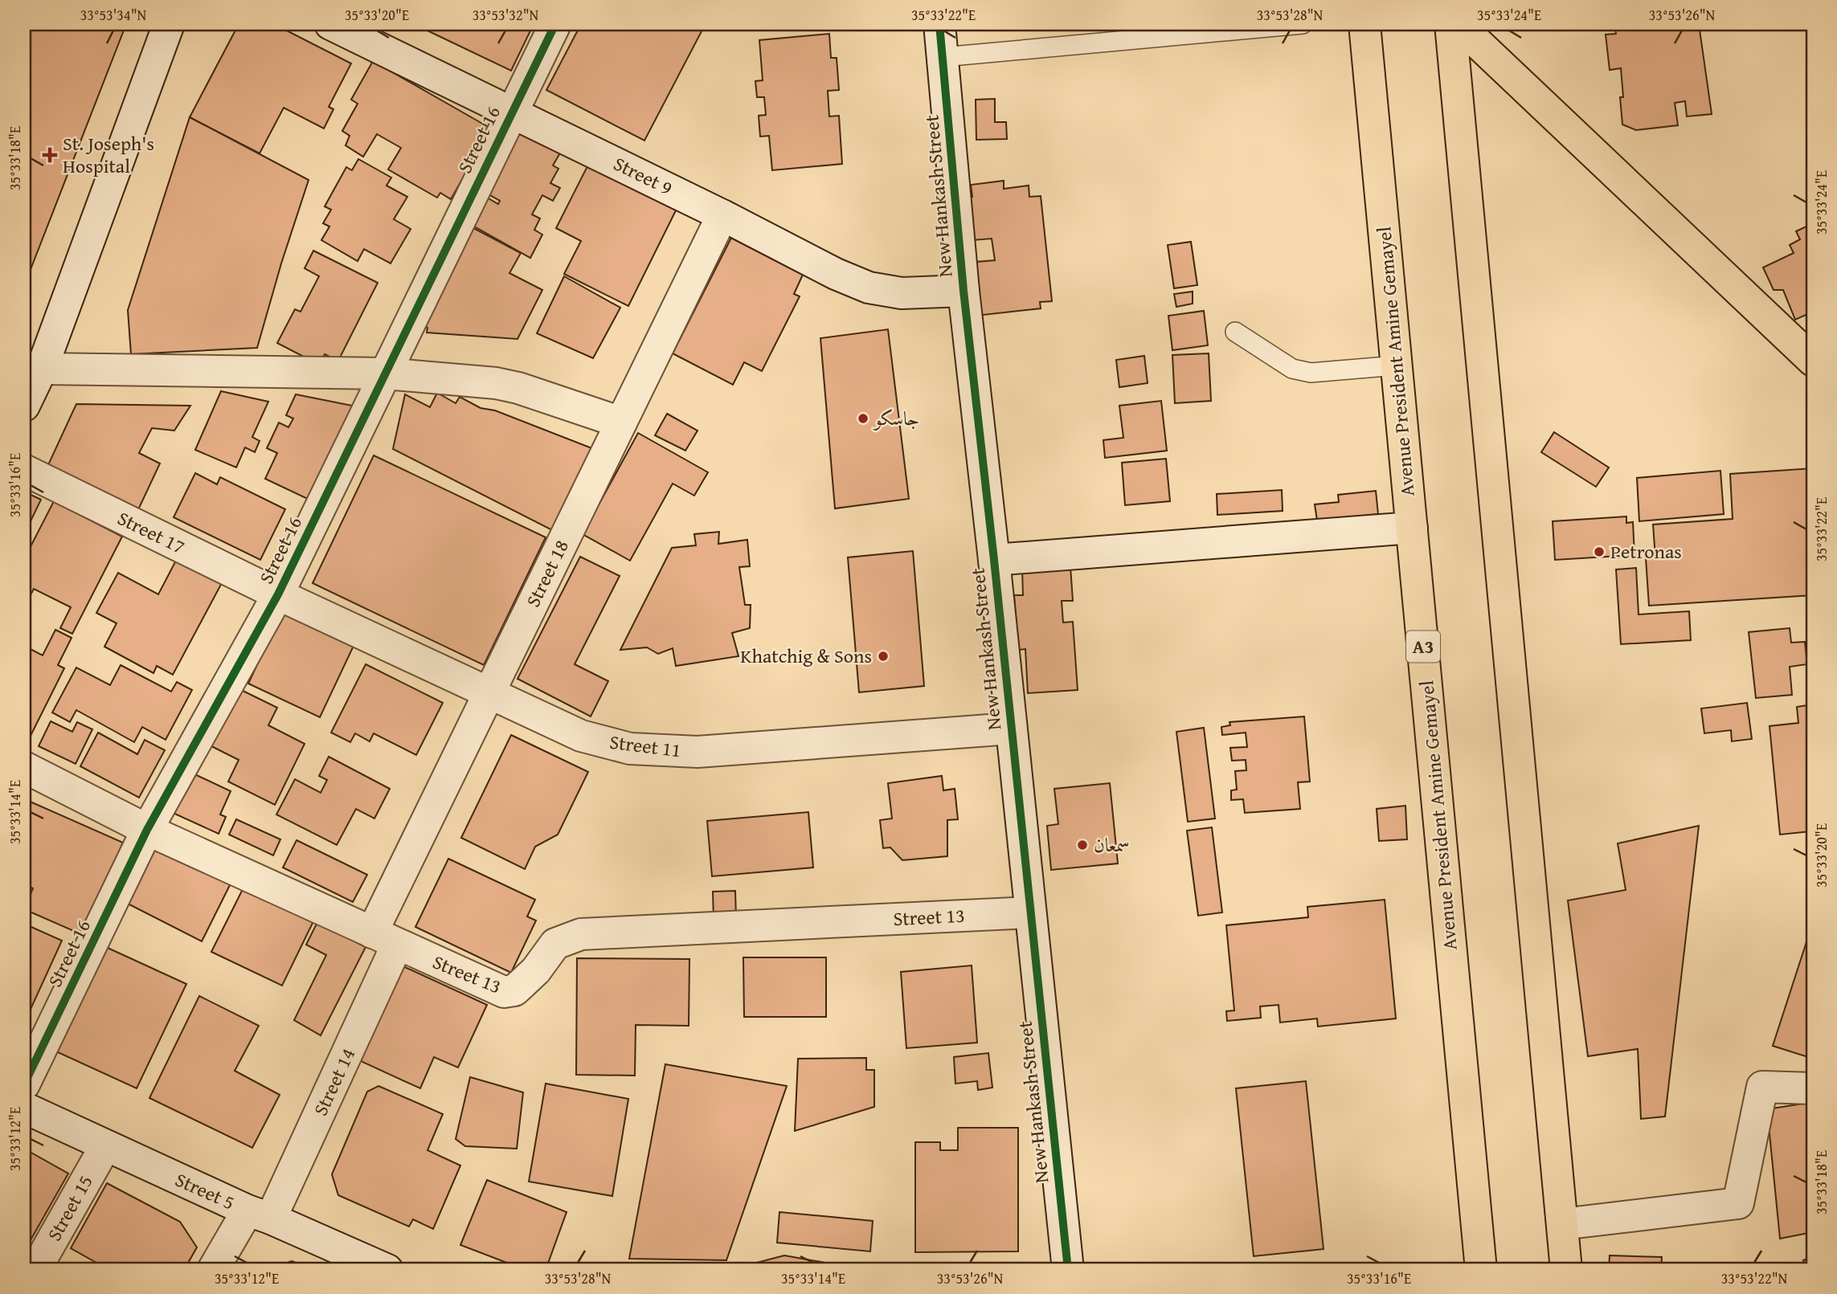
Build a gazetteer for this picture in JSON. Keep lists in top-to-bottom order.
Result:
{
  "streets": {
    "highway": ["Avenue President Amine Gemayel", "A3"],
    "street": [
      "Street 16",
      "Street 9",
      "New Hankash Street",
      "Street 17",
      "Street 18",
      "Street 11",
      "Street 13",
      "Street 14",
      "Street 5",
      "Street 15"
    ]
  },
  "crossings": [
    ["Street 16", "Street 9"],
    ["Street 16", "Street 17"],
    ["Street 16", "Street 11"],
    ["Street 16", "Street 13"],
    ["Street 9", "New Hankash Street"],
    ["Street 9", "Street 18"],
    ["New Hankash Street", "Street 11"],
    ["New Hankash Street", "Street 13"],
    ["Street 17", "Street 11"],
    ["Street 18", "Street 11"],
    ["Street 18", "Street 13"],
    ["Street 18", "Street 14"],
    ["Street 13", "Street 14"],
    ["Street 14", "Street 5"],
    ["Street 5", "Street 15"]
  ],
  "places": {
    "health": ["St. Joseph's Hospital"],
    "other": [
      "جاسكو",
      "Petronas",
      "Khatchig & Sons",
      "سمعان"
    ]
  },
  "coordinates": [
    "33°53'34\"N",
    "35°33'20\"E",
    "33°53'32\"N",
    "35°33'22\"E",
    "33°53'28\"N",
    "35°33'24\"E",
    "33°53'26\"N",
    "35°33'18\"E",
    "35°33'16\"E",
    "35°33'14\"E",
    "35°33'12\"E",
    "33°53'22\"N"
  ]
}
